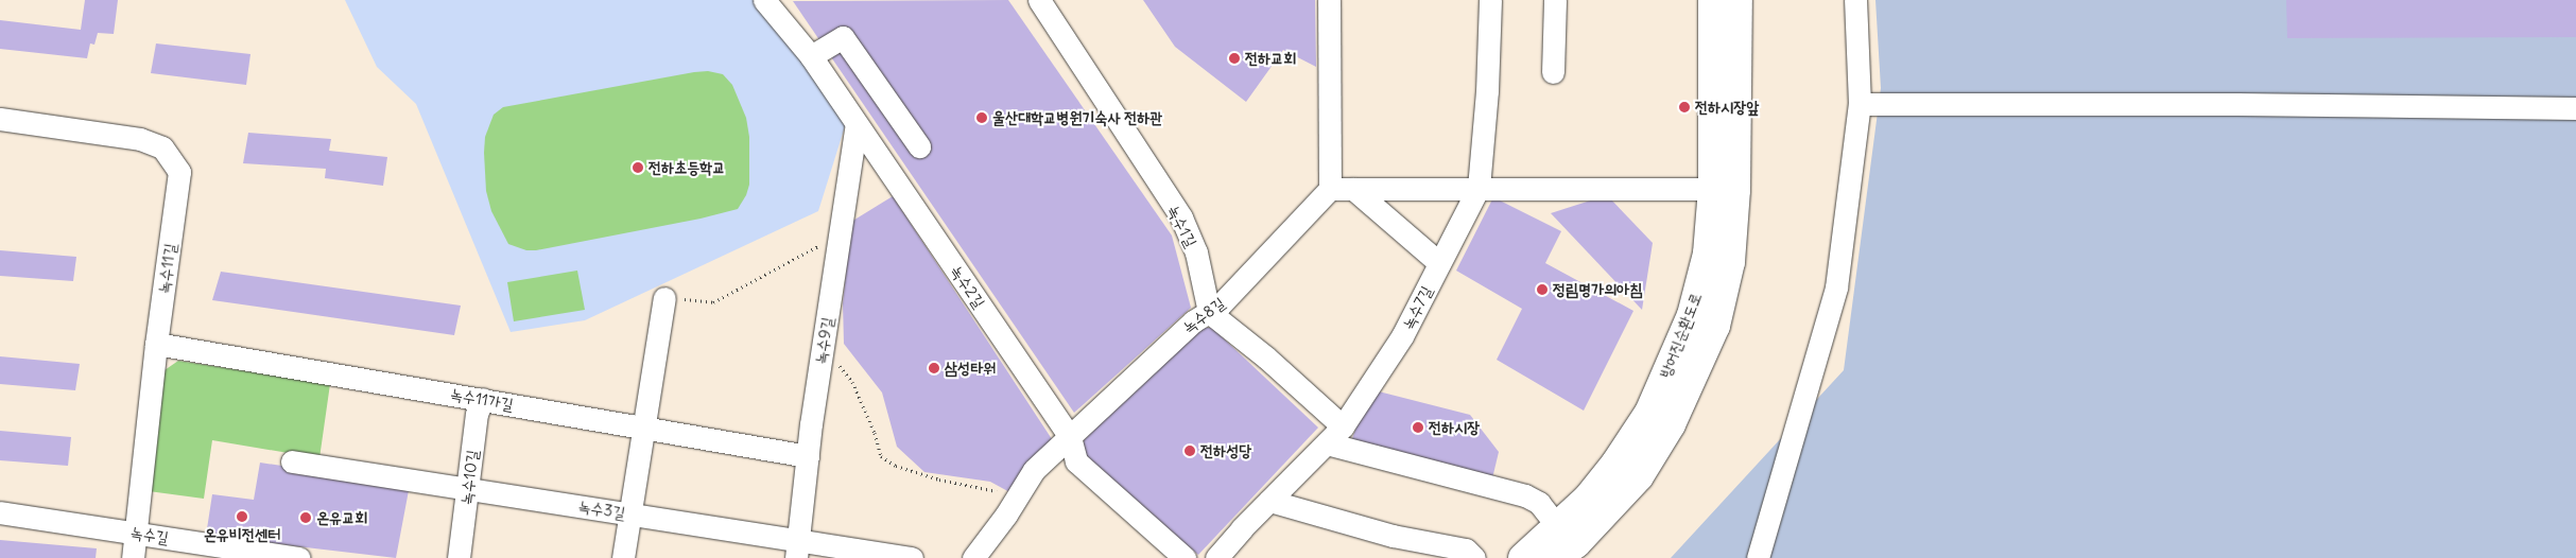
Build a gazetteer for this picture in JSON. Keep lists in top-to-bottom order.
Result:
{
  "streets": {
    "main road": ["방어진순환도로"],
    "street": [
      "녹수1길",
      "녹수11길",
      "녹수2길",
      "녹수7길",
      "녹수8길",
      "녹수9길",
      "녹수11가길",
      "녹수10길",
      "녹수3길",
      "녹수길"
    ]
  },
  "crossings": [
    ["녹수1길", "녹수8길"],
    ["녹수11길", "녹수11가길"],
    ["녹수11길", "녹수길"],
    ["녹수2길", "녹수8길"],
    ["녹수2길", "녹수9길"],
    ["녹수9길", "녹수11가길"],
    ["녹수9길", "녹수3길"],
    ["녹수11가길", "녹수10길"],
    ["녹수10길", "녹수3길"]
  ],
  "places": [
    "전하교회",
    "전하시장앞",
    "울산대학교병원기숙사 전하관",
    "전하초등학교",
    "정림명가의아침",
    "삼성타워",
    "전하시장",
    "전하성당",
    "온유비전센터",
    "온유교회"
  ]
}
